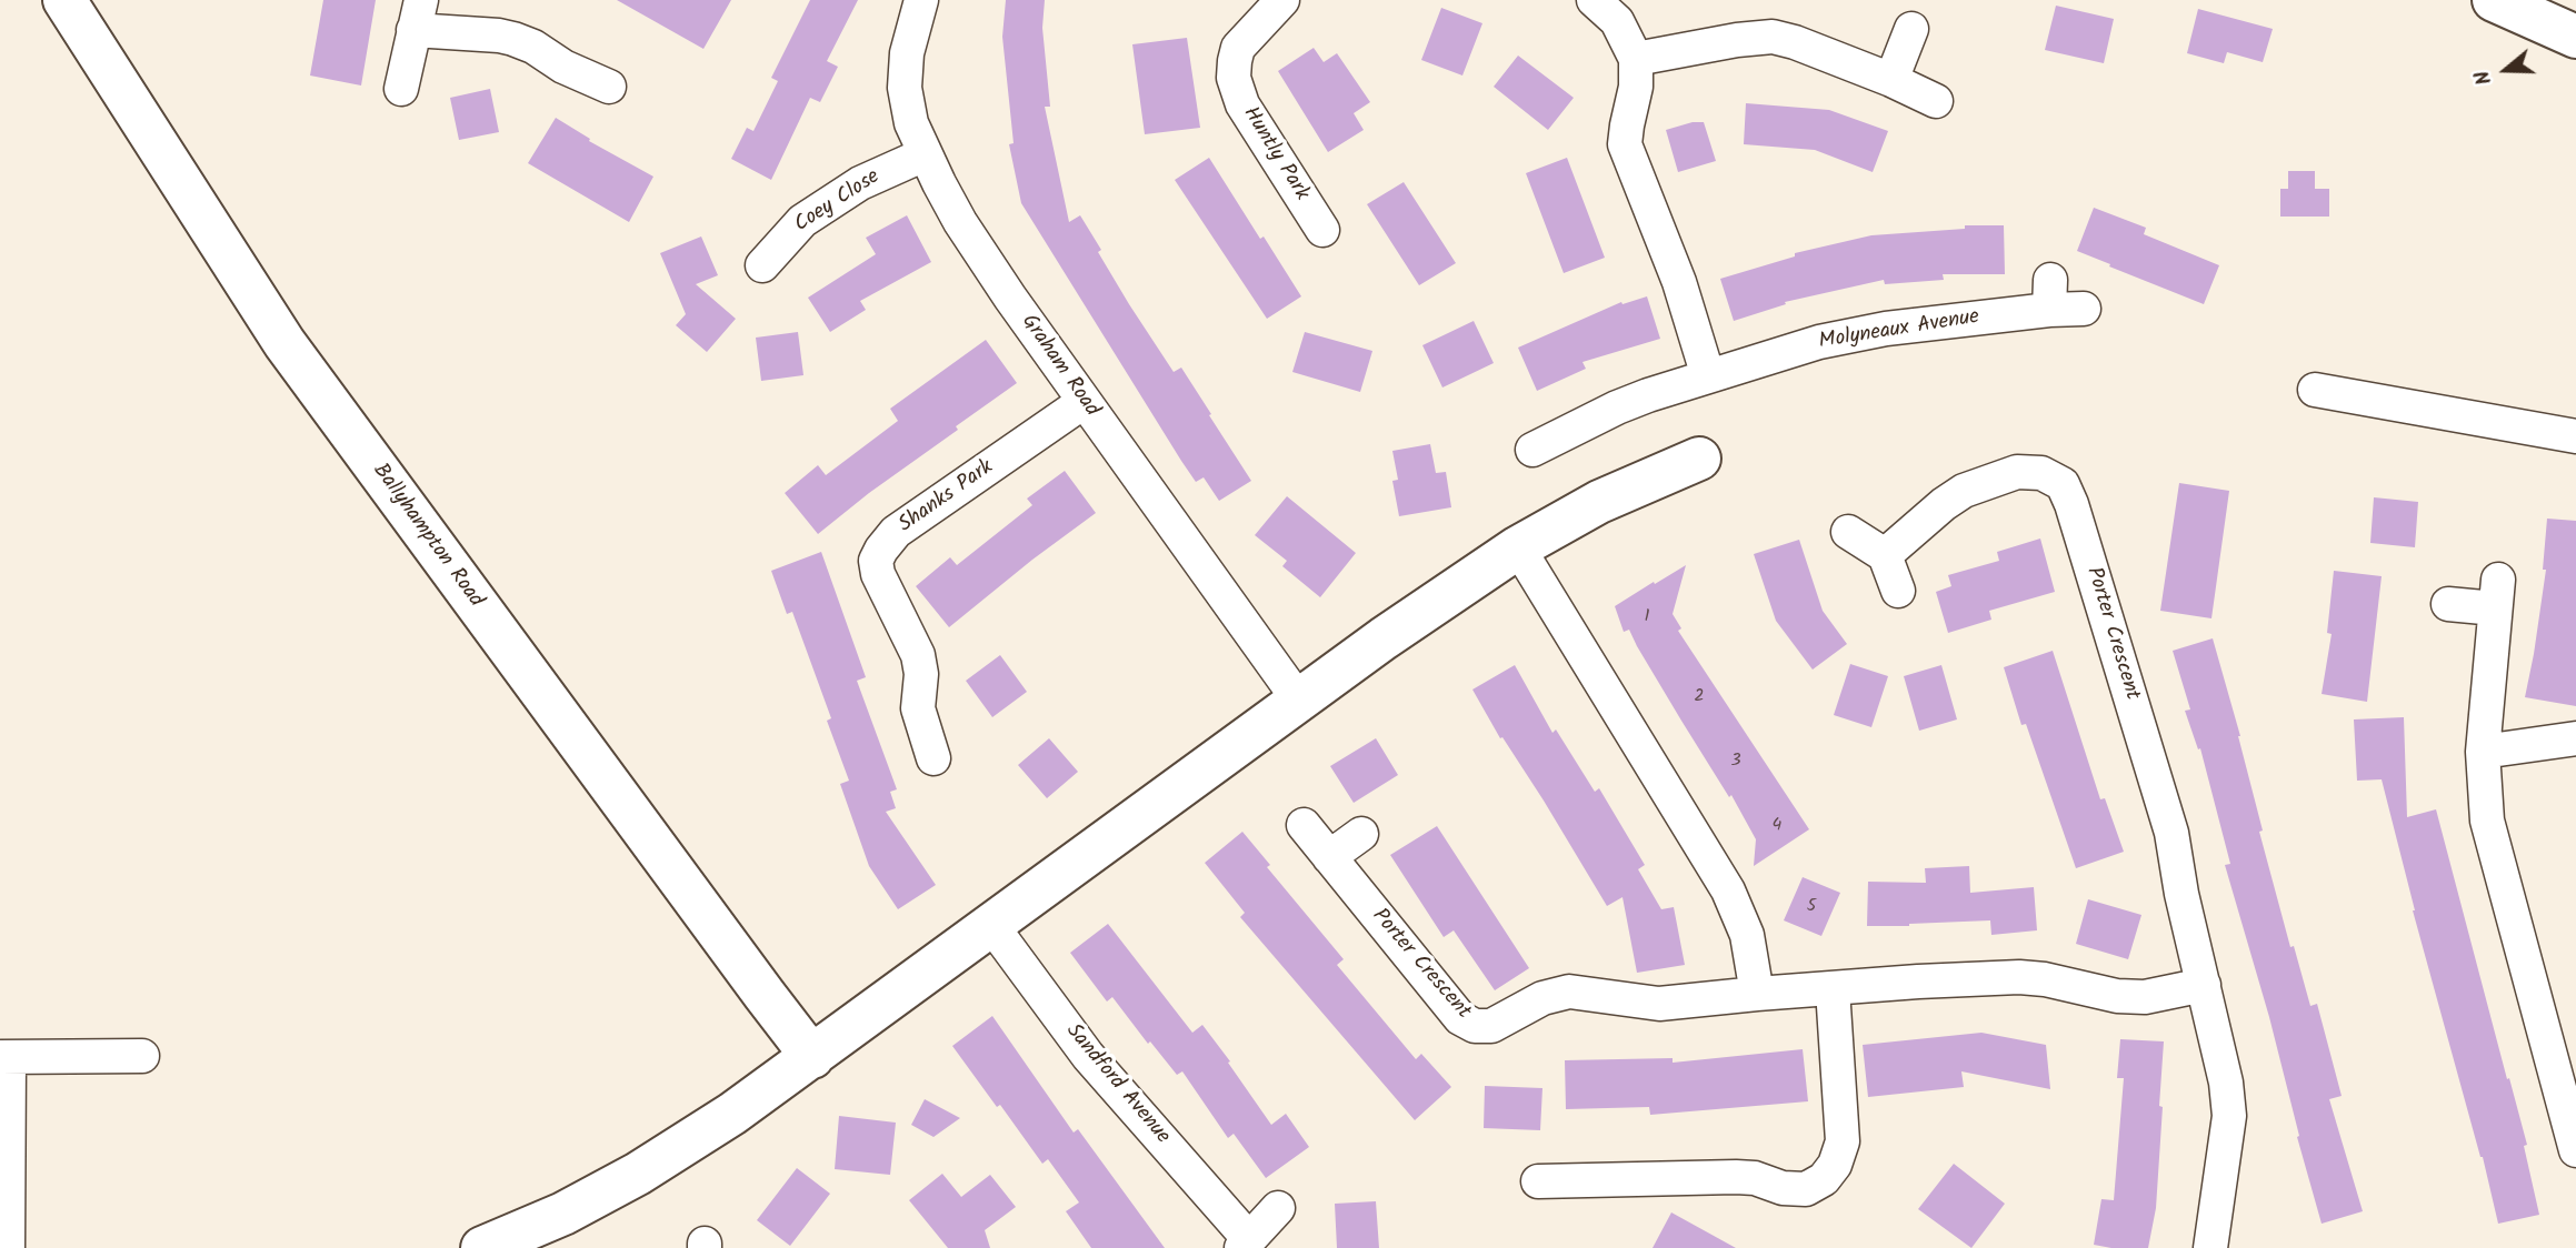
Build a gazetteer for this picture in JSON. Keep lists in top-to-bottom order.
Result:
{
  "streets": {
    "main road": ["Ballyhampton Road"],
    "street": [
      "Huntly Park",
      "Coey Close",
      "Molyneaux Avenue",
      "Graham Road",
      "Shanks Park",
      "Porter Crescent",
      "Sandford Avenue"
    ]
  },
  "crossings": [
    ["Coey Close", "Graham Road"],
    ["Graham Road", "Shanks Park"]
  ],
  "house_numbers": [
    "1",
    "2",
    "3",
    "4",
    "5"
  ],
  "north": "left"
}
